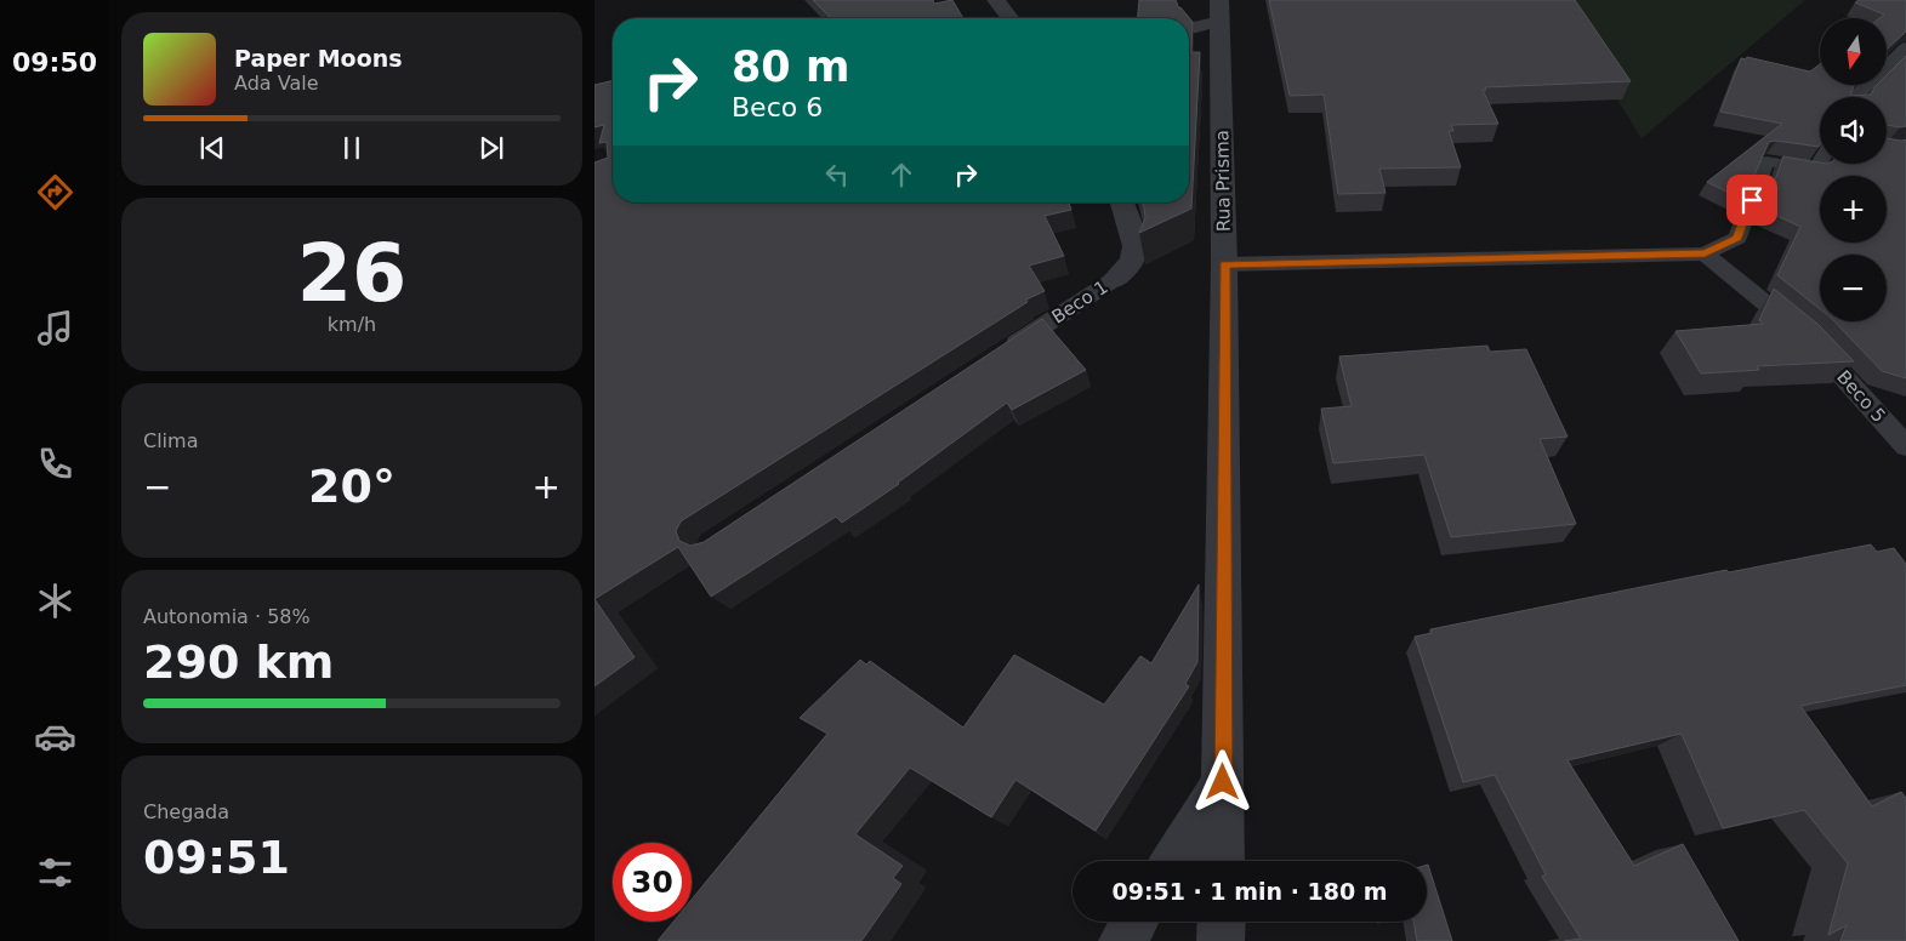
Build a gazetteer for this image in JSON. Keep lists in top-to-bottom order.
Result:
{
  "streets": {
    "street": ["Rua Prisma"],
    "lane": ["Beco 1", "Beco 5"]
  },
  "north": "bottom",
  "page": {
    "tabs": "09:50",
    "map_buttons": ["+", "−"],
    "turn": ["80 m", "Beco 6"],
    "song": ["Paper Moons", "Ada Vale"],
    "tile": [
      ["26", "km/h"],
      "Clima",
      ["Autonomia · 58%", "290 km"],
      ["Chegada", "09:51"]
    ],
    "heat": ["−", "20°", "+"],
    "limit": "30",
    "trip": "09:51 · 1 min · 180 m"
  }
}
